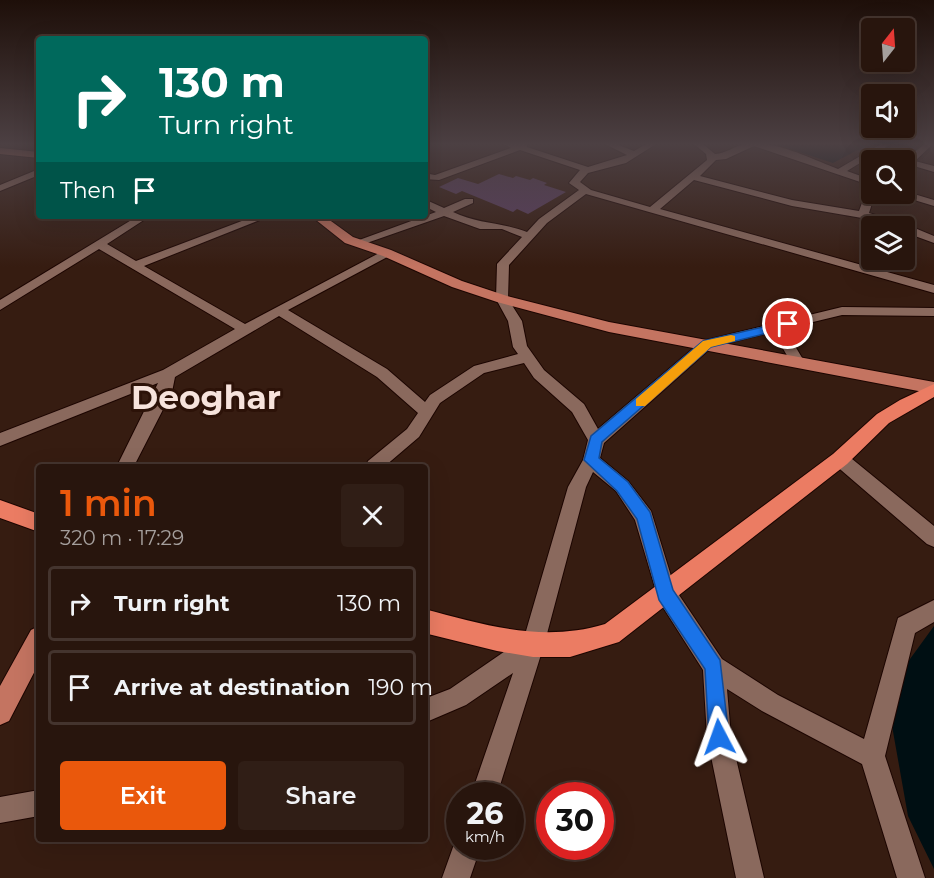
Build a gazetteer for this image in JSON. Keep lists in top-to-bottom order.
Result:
{
  "districts": ["Deoghar"],
  "north": "top",
  "page": {
    "turn": ["130 m", "Turn right"],
    "then": "Then",
    "heading": ["1 min", "320 m · 17:29"],
    "list": [
      {
        "name": "Turn right",
        "value": "130 m"
      },
      {
        "name": "Arrive at destination",
        "value": "190 m"
      }
    ],
    "buttons": ["Exit", "Share"],
    "speed": "26 km/h",
    "limit": "30"
  }
}
